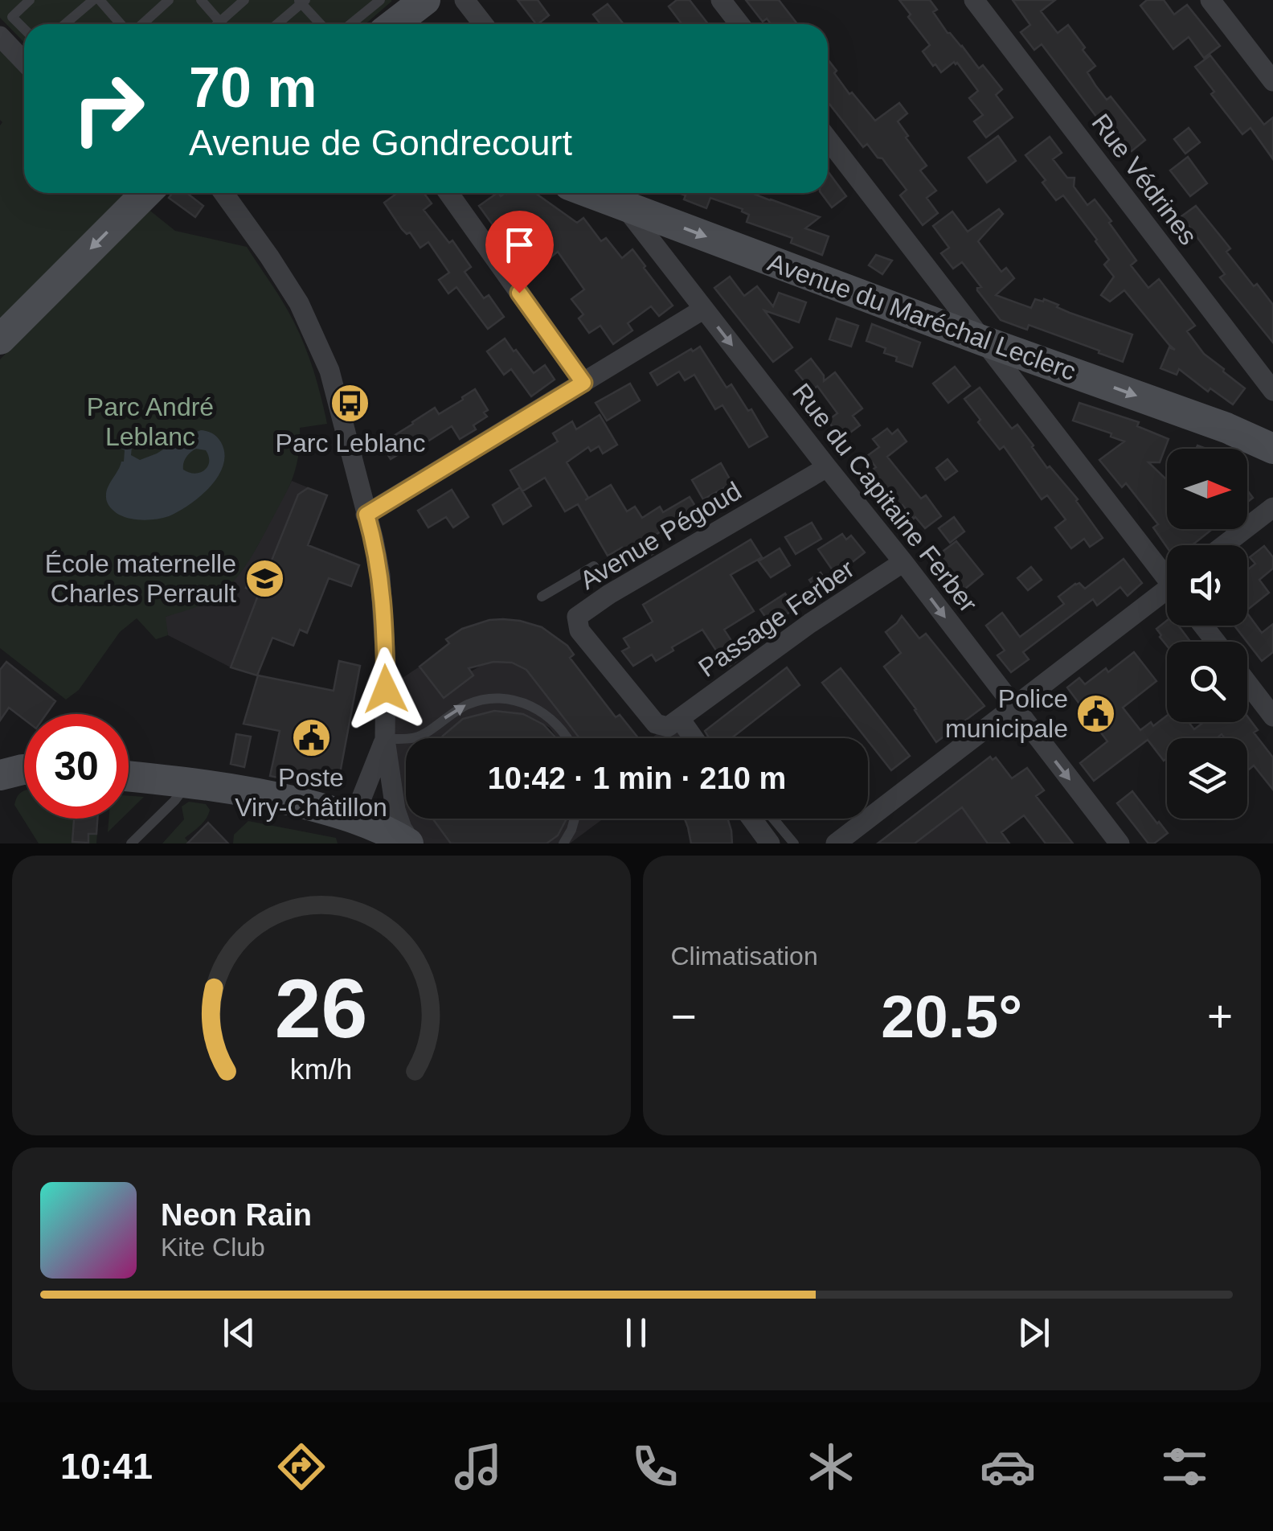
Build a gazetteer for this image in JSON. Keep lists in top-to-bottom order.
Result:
{
  "streets": {
    "street": [
      "Rue Védrines",
      "Avenue du Maréchal Leclerc",
      "Rue du Capitaine Ferber",
      "Avenue Pégoud",
      "Passage Ferber"
    ]
  },
  "crossings": [
    ["Avenue du Maréchal Leclerc", "Rue du Capitaine Ferber"],
    ["Rue du Capitaine Ferber", "Avenue Pégoud"],
    ["Rue du Capitaine Ferber", "Passage Ferber"],
    ["Avenue Pégoud", "Passage Ferber"]
  ],
  "one_way": ["Avenue du Maréchal Leclerc", "Rue du Capitaine Ferber"],
  "parks": ["Parc André Leblanc"],
  "places": {
    "bus stop": ["Parc Leblanc"],
    "school or university": ["École maternelle Charles Perrault"],
    "public building": ["Police municipale", "Poste Viry-Châtillon"]
  },
  "north": "right",
  "page": {
    "turn": ["70 m", "Avenue de Gondrecourt"],
    "limit": "30",
    "trip": "10:42 · 1 min · 210 m",
    "tile": "Climatisation",
    "heat": ["−", "20.5°", "+"],
    "song": ["Neon Rain", "Kite Club"],
    "tabs": "10:41",
    "gauge": ["26", "km/h"]
  }
}
